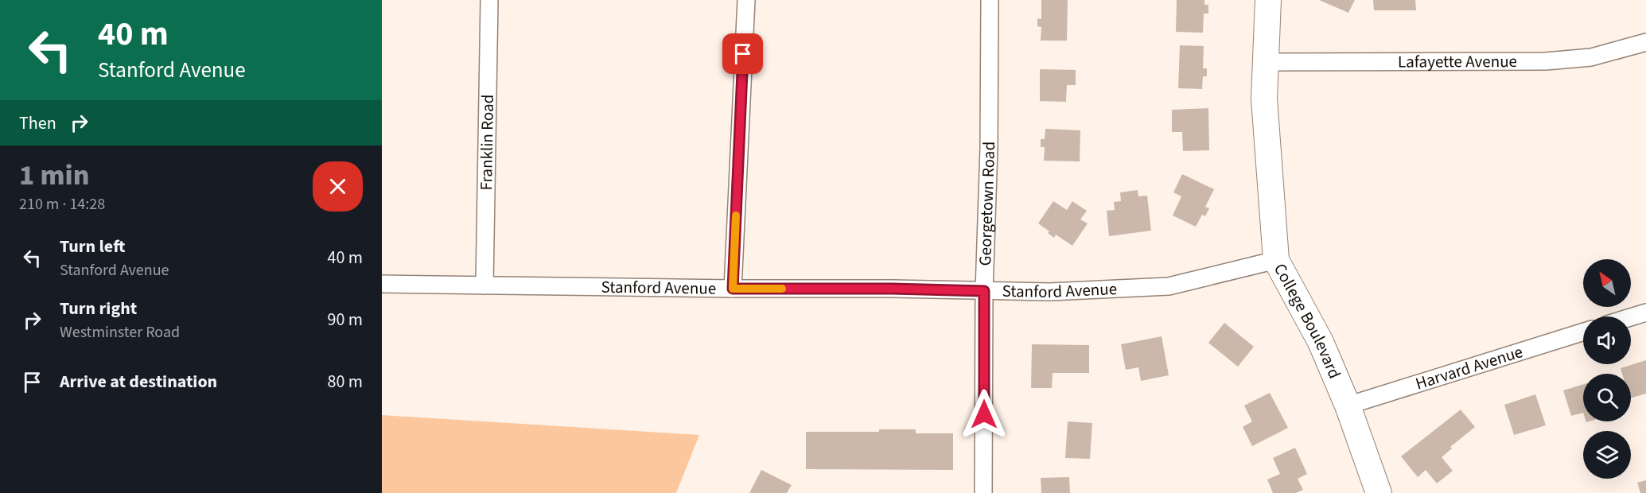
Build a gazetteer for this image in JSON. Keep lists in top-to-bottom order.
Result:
{
  "streets": {
    "street": [
      "Lafayette Avenue",
      "Franklin Road",
      "Georgetown Road",
      "Stanford Avenue",
      "College Boulevard",
      "Harvard Avenue"
    ]
  },
  "crossings": [
    ["Lafayette Avenue", "College Boulevard"],
    ["Franklin Road", "Stanford Avenue"],
    ["Georgetown Road", "Stanford Avenue"],
    ["Stanford Avenue", "College Boulevard"],
    ["College Boulevard", "Harvard Avenue"]
  ],
  "north": "top left",
  "page": {
    "turn": ["40 m", "Stanford Avenue"],
    "then": "Then",
    "heading": ["1 min", "210 m · 14:28"],
    "list": [
      {
        "name": "Turn left",
        "note": "Stanford Avenue",
        "value": "40 m"
      },
      {
        "name": "Turn right",
        "note": "Westminster Road",
        "value": "90 m"
      },
      {
        "name": "Arrive at destination",
        "value": "80 m"
      }
    ]
  }
}
